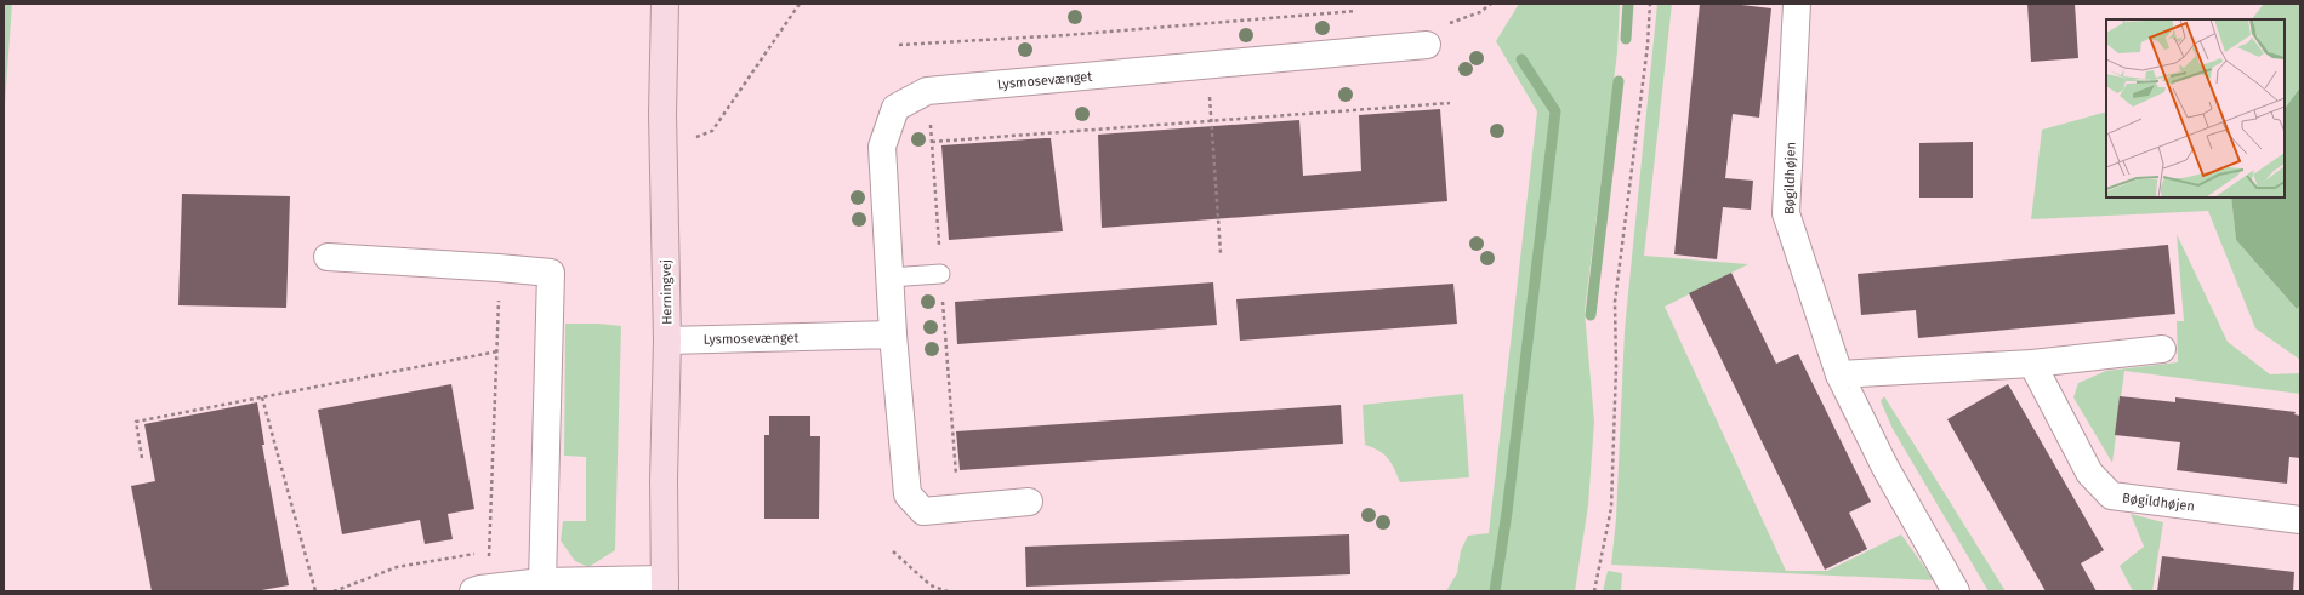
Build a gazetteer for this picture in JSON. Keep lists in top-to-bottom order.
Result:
{
  "streets": {
    "street": ["Lysmosevænget", "Bøgildhøjen", "Herningvej"]
  },
  "crossings": [
    ["Lysmosevænget", "Herningvej"]
  ]
}
